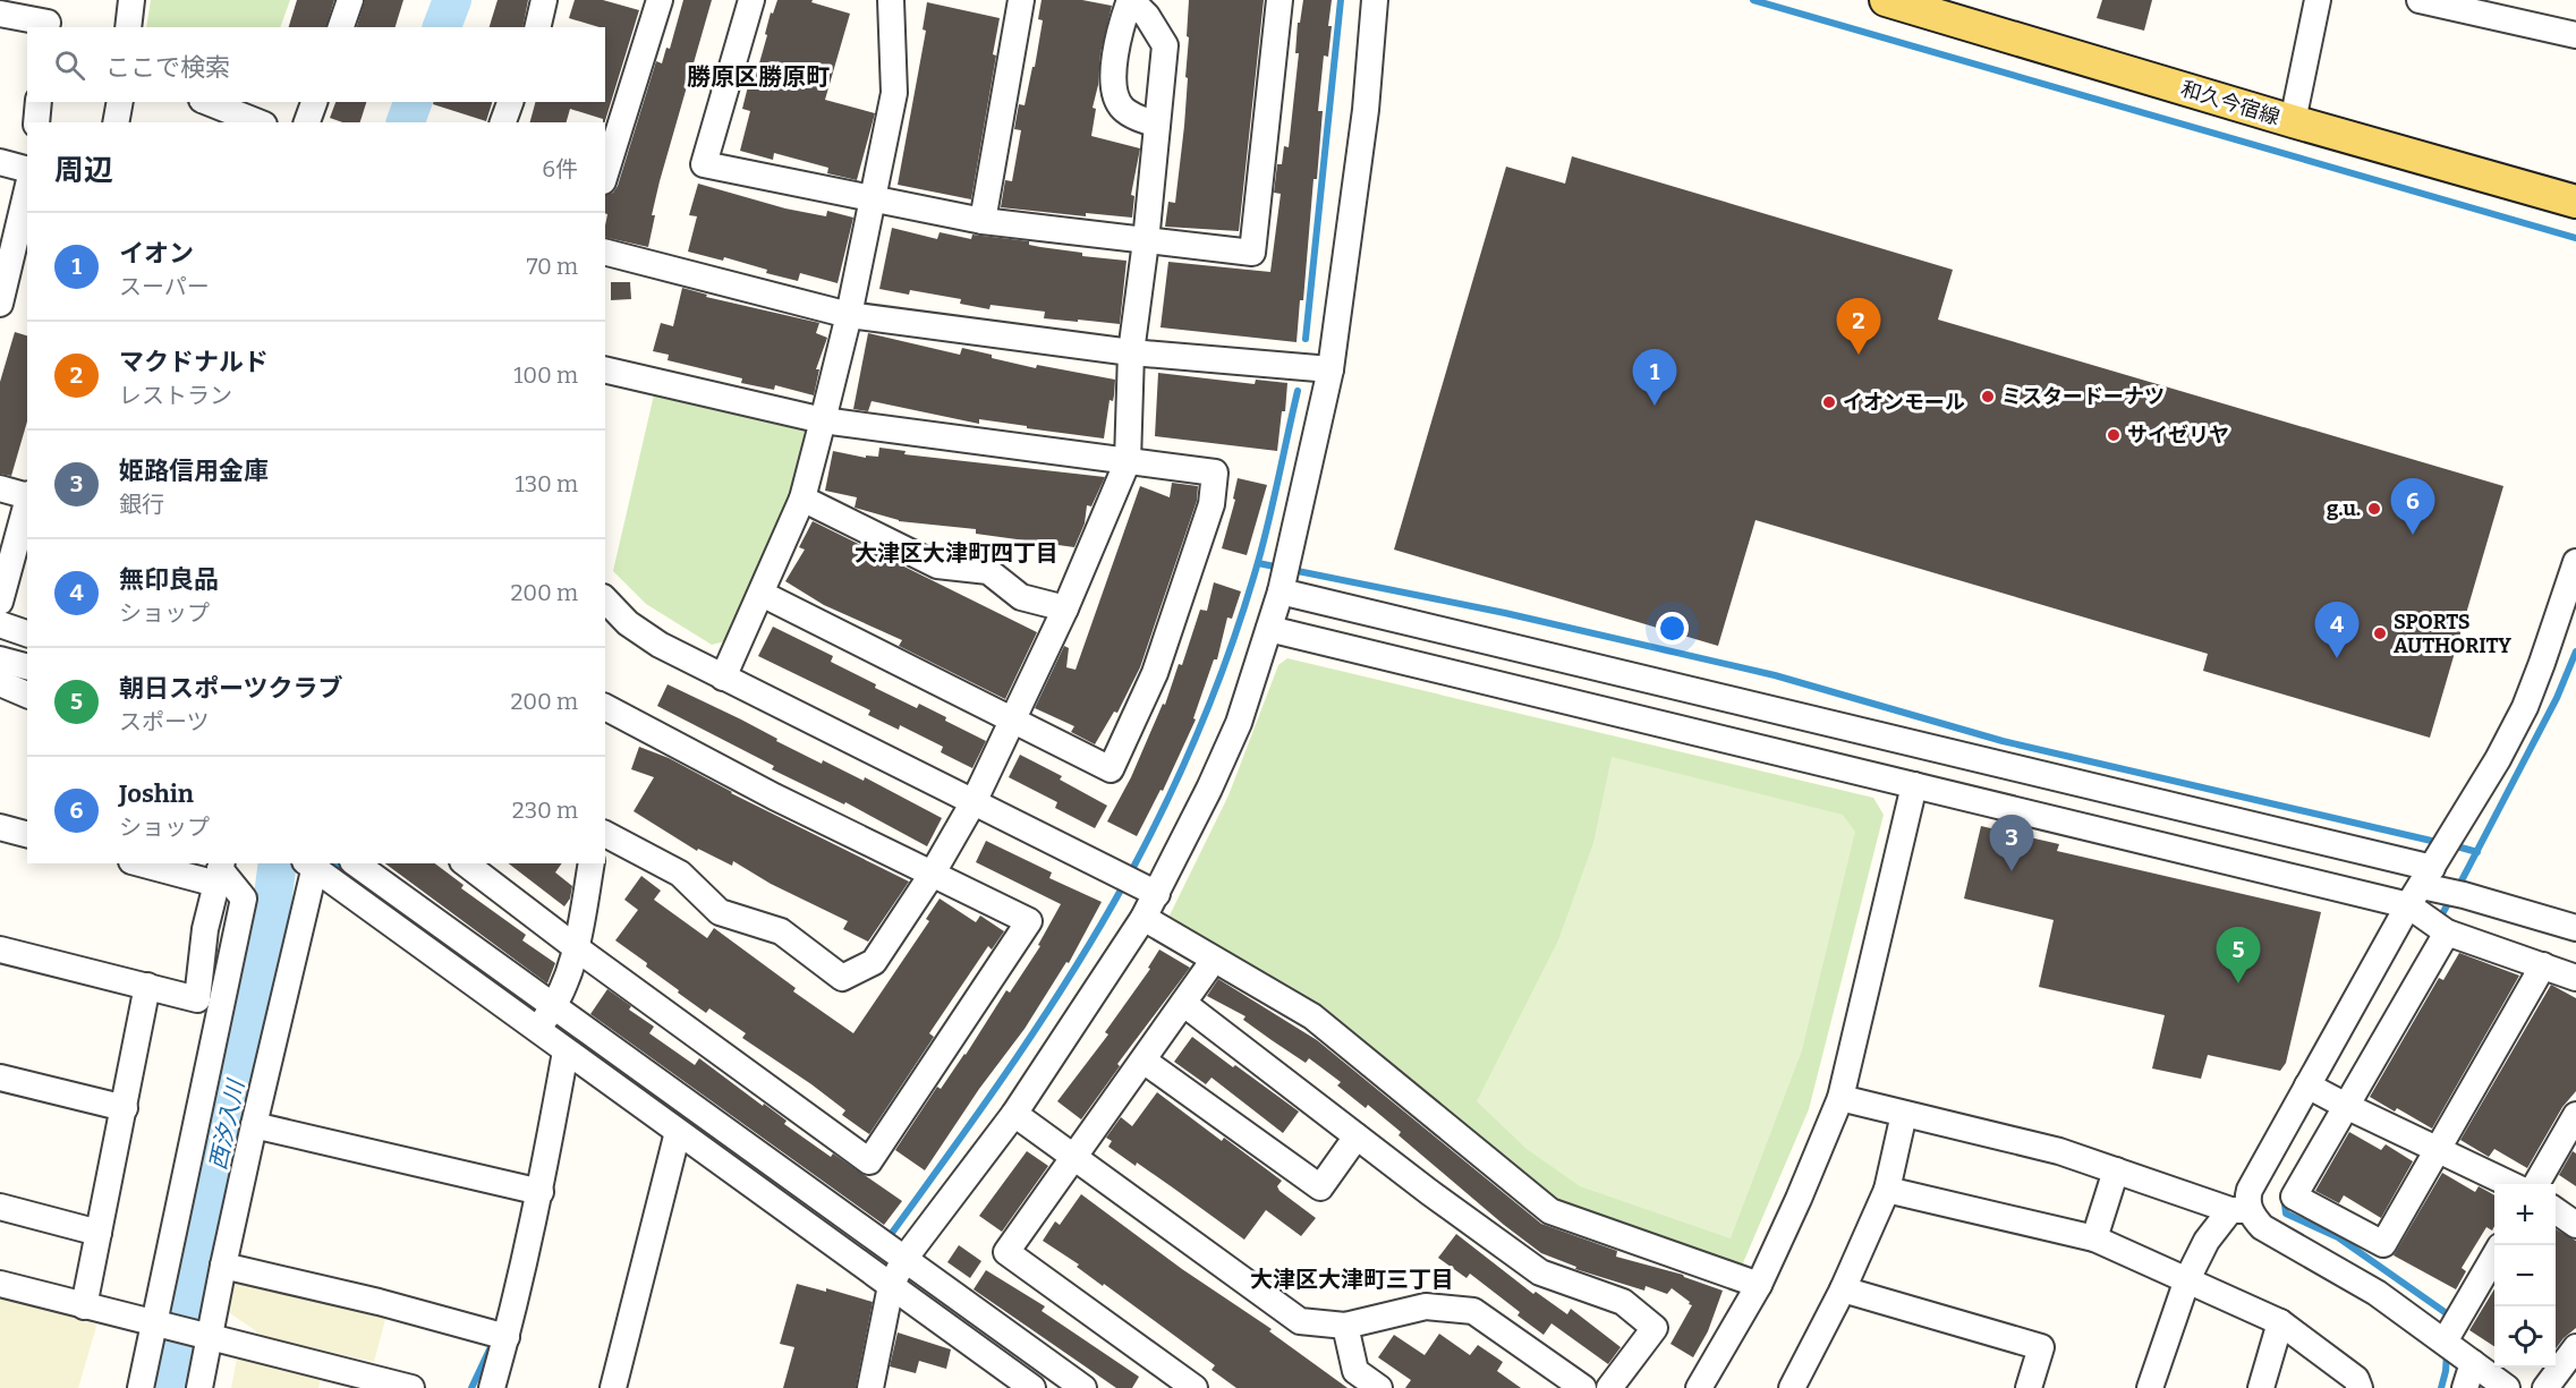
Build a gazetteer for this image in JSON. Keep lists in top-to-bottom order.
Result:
{
  "streets": {
    "main road": ["和久今宿線"]
  },
  "districts": ["勝原区勝原町", "大津区大津町四丁目", "大津区大津町三丁目"],
  "water": ["西汐入川"],
  "places": [
    "ミスタードーナツ",
    "イオンモール",
    "サイゼリヤ",
    "g.u.",
    "SPORTS AUTHORITY"
  ],
  "page": {
    "search": "ここで検索",
    "heading": ["周辺", "6件"],
    "list": [
      {
        "mark": "1",
        "name": "イオン",
        "note": "スーパー",
        "value": "70 m"
      },
      {
        "mark": "2",
        "name": "マクドナルド",
        "note": "レストラン",
        "value": "100 m"
      },
      {
        "mark": "3",
        "name": "姫路信用金庫",
        "note": "銀行",
        "value": "130 m"
      },
      {
        "mark": "4",
        "name": "無印良品",
        "note": "ショップ",
        "value": "200 m"
      },
      {
        "mark": "5",
        "name": "朝日スポーツクラブ",
        "note": "スポーツ",
        "value": "200 m"
      },
      {
        "mark": "6",
        "name": "Joshin",
        "note": "ショップ",
        "value": "230 m"
      }
    ],
    "pins": [
      "2",
      "1",
      "6",
      "4",
      "3",
      "5"
    ],
    "map_buttons": ["+", "−"]
  }
}
